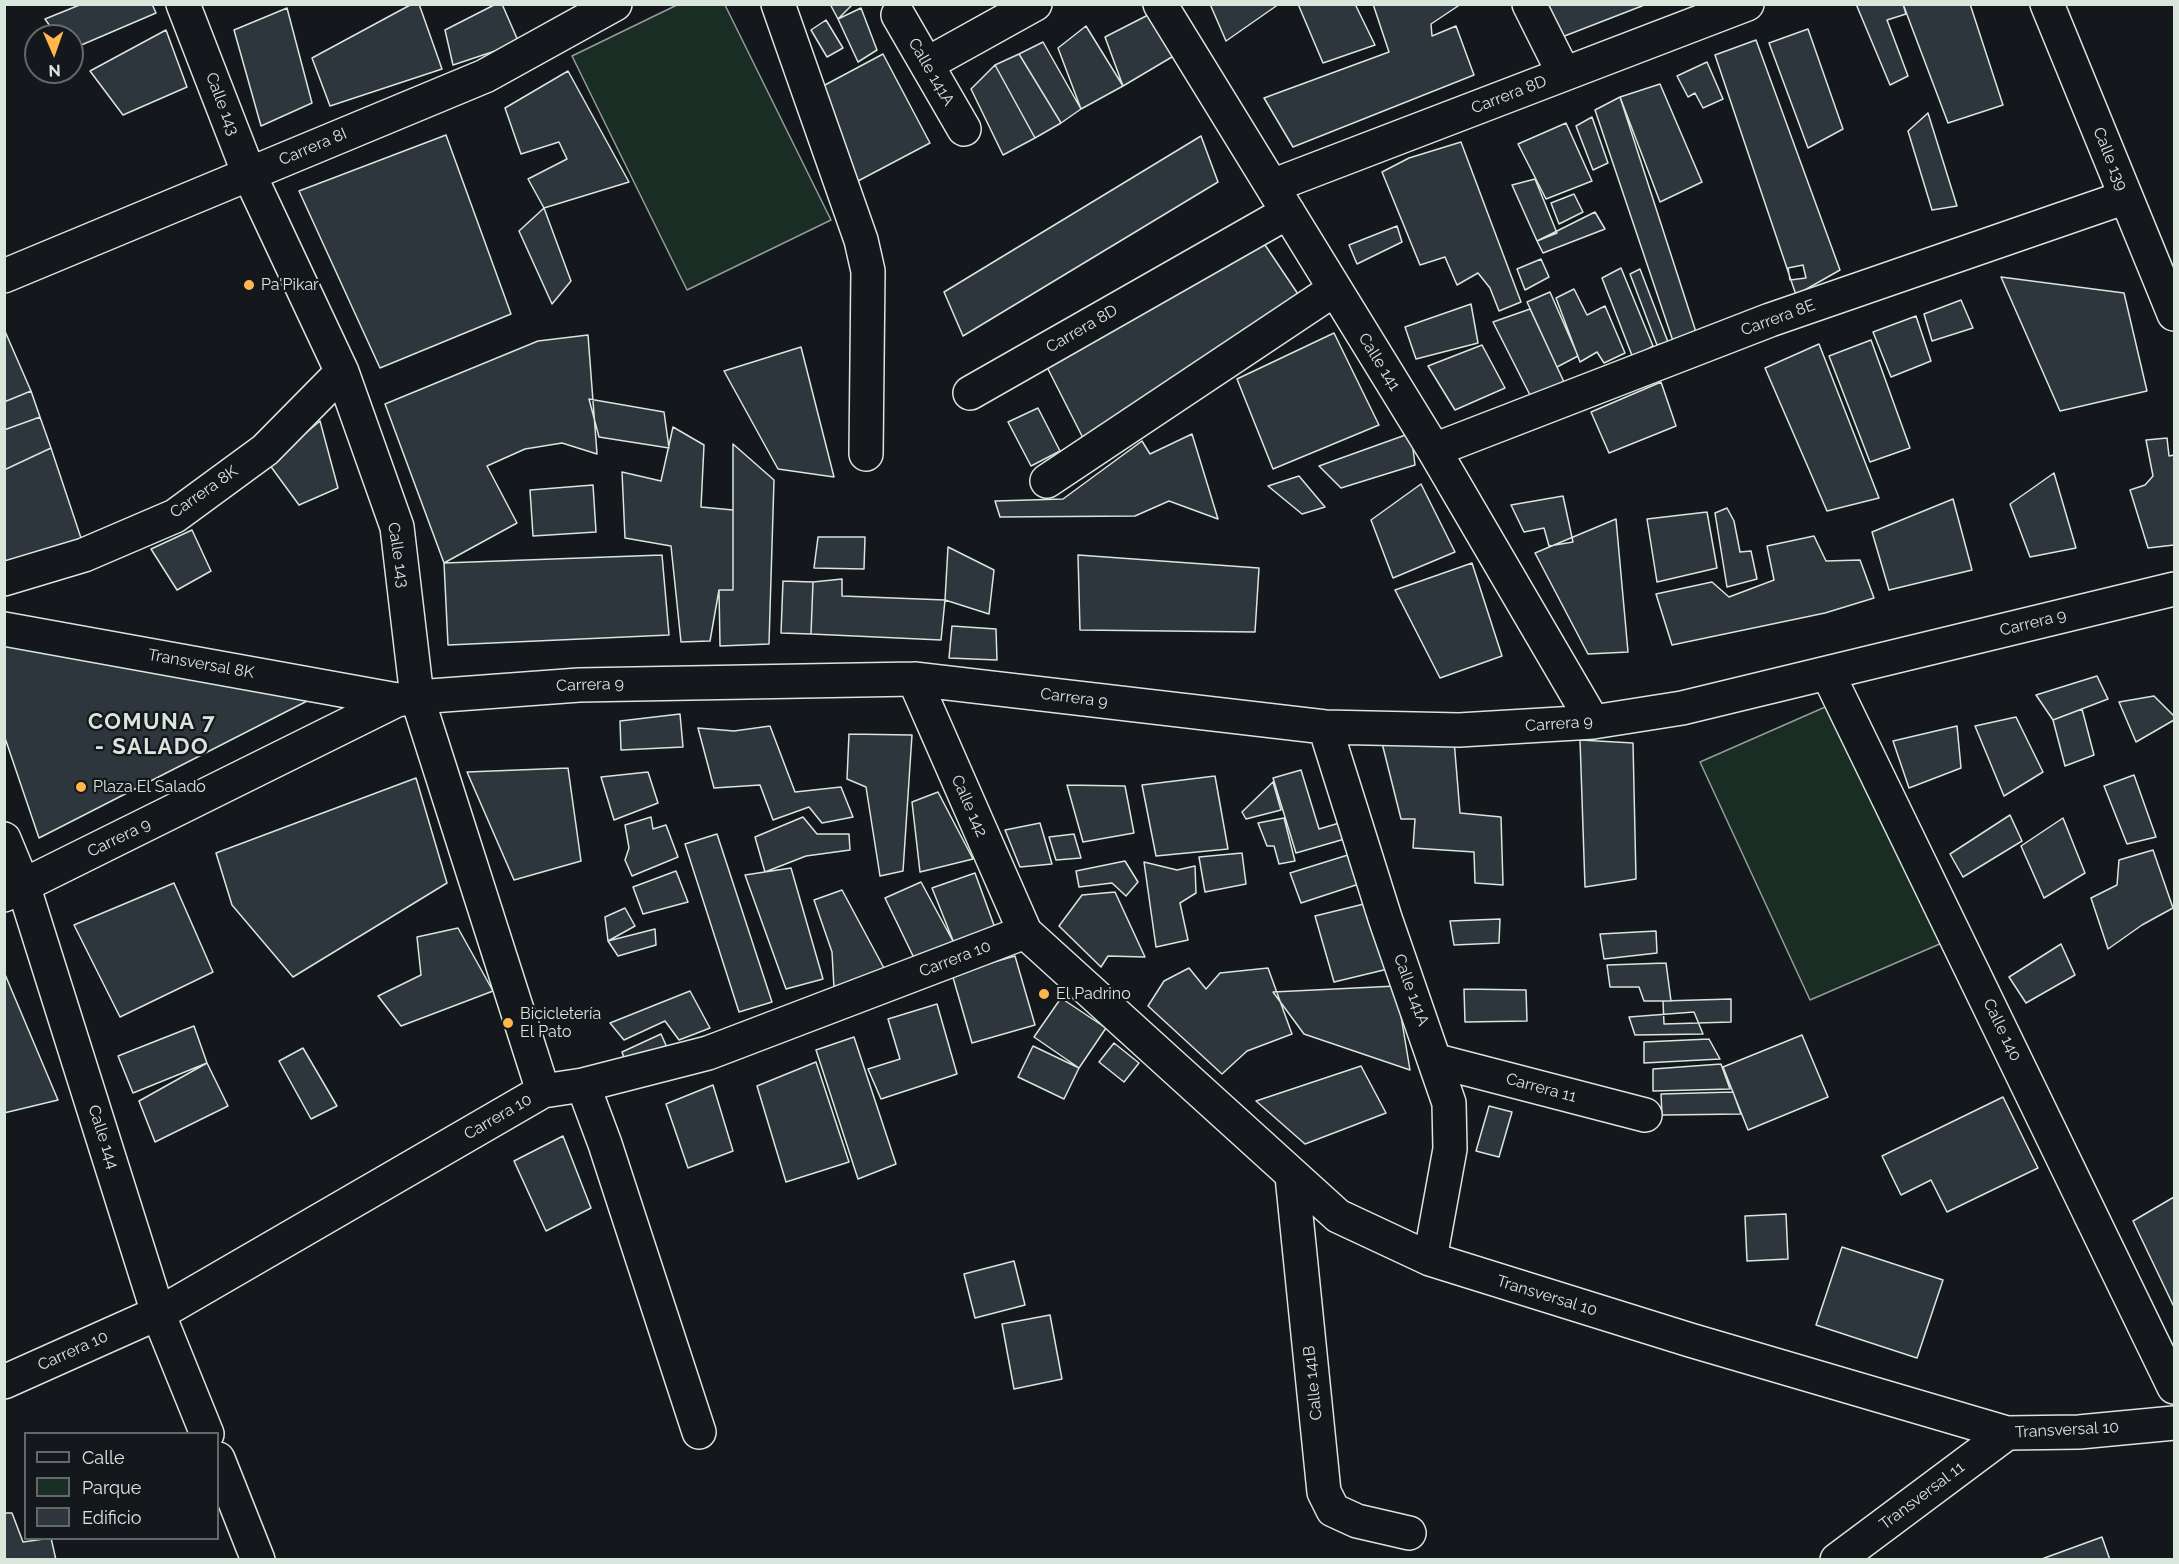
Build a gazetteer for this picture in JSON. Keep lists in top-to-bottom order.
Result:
{
  "streets": {
    "street": [
      "Calle 141A",
      "Carrera 8D",
      "Calle 143",
      "Carrera 8I",
      "Calle 139",
      "Carrera 8E",
      "Calle 141",
      "Carrera 8K",
      "Carrera 9",
      "Transversal 8K",
      "Calle 142",
      "Carrera 10",
      "Calle 140",
      "Carrera 11",
      "Calle 144",
      "Transversal 10",
      "Calle 141B",
      "Transversal 11"
    ]
  },
  "crossings": [
    ["Calle 141A", "Carrera 9"],
    ["Calle 141A", "Carrera 11"],
    ["Calle 141A", "Transversal 10"],
    ["Carrera 8D", "Calle 141"],
    ["Calle 143", "Carrera 8I"],
    ["Calle 143", "Carrera 8K"],
    ["Calle 143", "Carrera 9"],
    ["Calle 143", "Transversal 8K"],
    ["Calle 143", "Carrera 10"],
    ["Calle 139", "Carrera 8E"],
    ["Carrera 8E", "Calle 141"],
    ["Calle 141", "Carrera 9"],
    ["Carrera 9", "Transversal 8K"],
    ["Carrera 9", "Calle 142"],
    ["Carrera 9", "Calle 140"],
    ["Carrera 9", "Calle 144"],
    ["Calle 142", "Carrera 10"],
    ["Calle 142", "Transversal 10"],
    ["Carrera 10", "Calle 144"],
    ["Carrera 10", "Transversal 10"],
    ["Transversal 10", "Calle 141B"],
    ["Transversal 10", "Transversal 11"]
  ],
  "districts": ["COMUNA 7 - SALADO"],
  "places": [
    "Pa'Pikar",
    "Plaza El Salado",
    "El Padrino",
    "Bicicletería El Pato"
  ],
  "legend": ["Calle", "Parque", "Edificio"],
  "north": "bottom"
}
